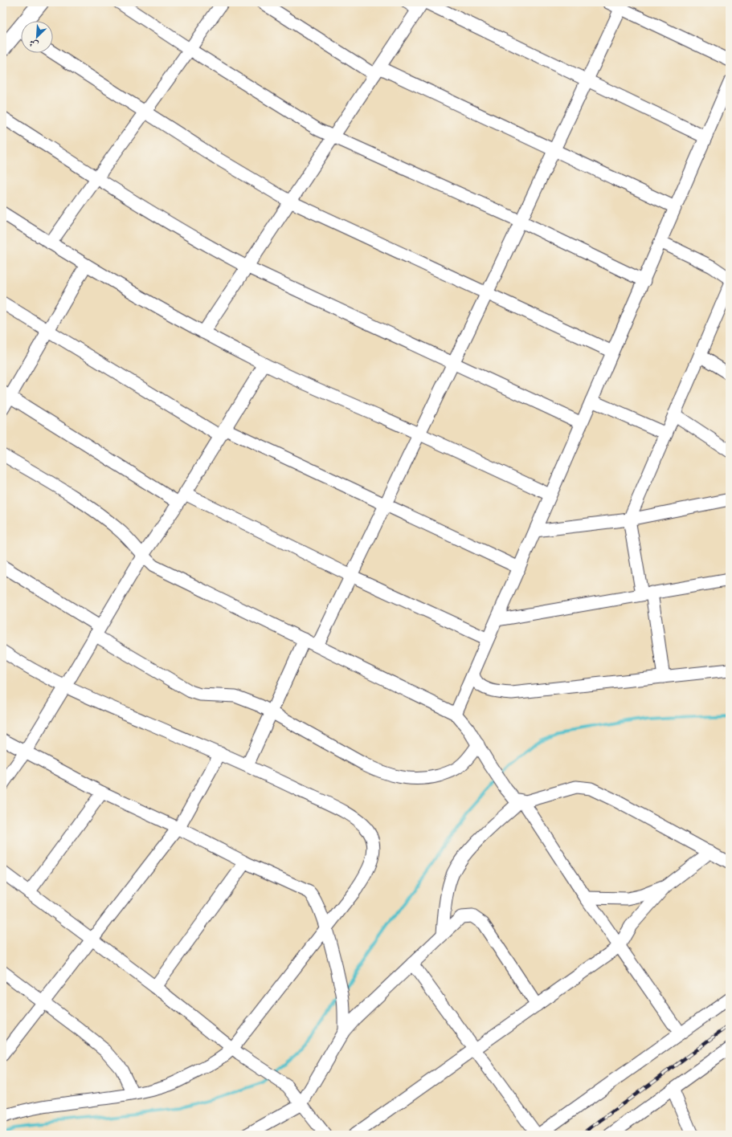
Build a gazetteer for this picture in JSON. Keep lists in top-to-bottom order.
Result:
{
  "north": "bottom left"
}
